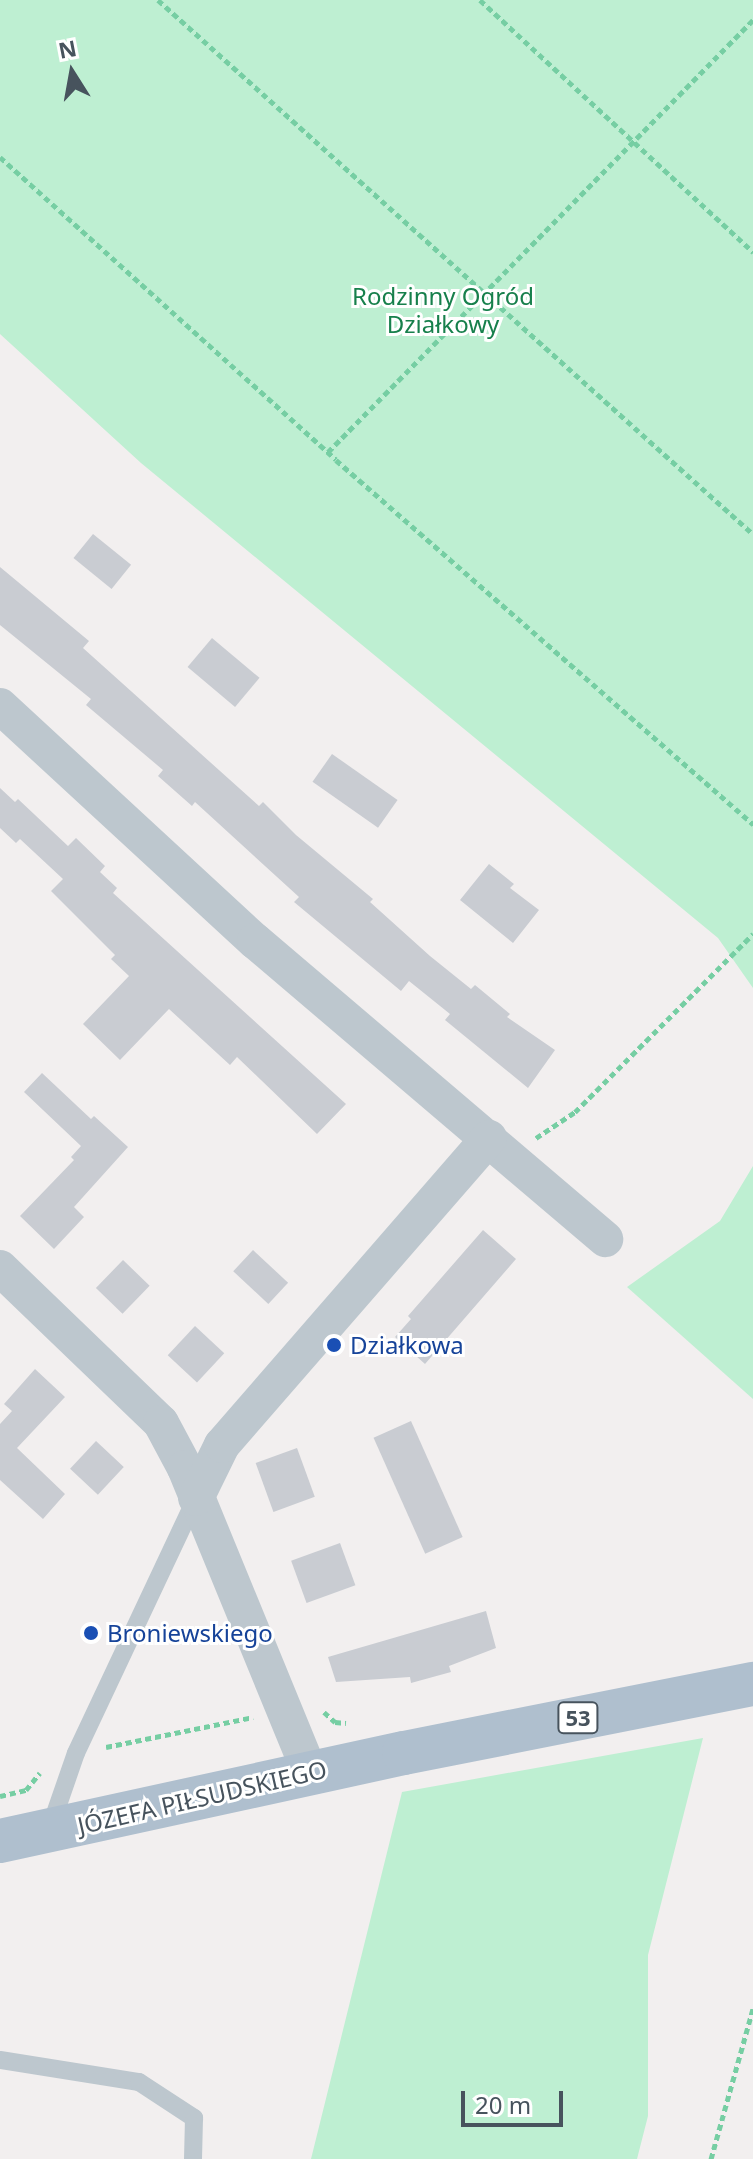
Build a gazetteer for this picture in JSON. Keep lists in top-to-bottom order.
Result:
{
  "streets": {
    "main road": ["53", "JÓZEFA PIŁSUDSKIEGO"]
  },
  "parks": ["Rodzinny Ogród Działkowy"],
  "places": ["Działkowa", "Broniewskiego"],
  "scale_bar": "20 m",
  "north": "top"
}
